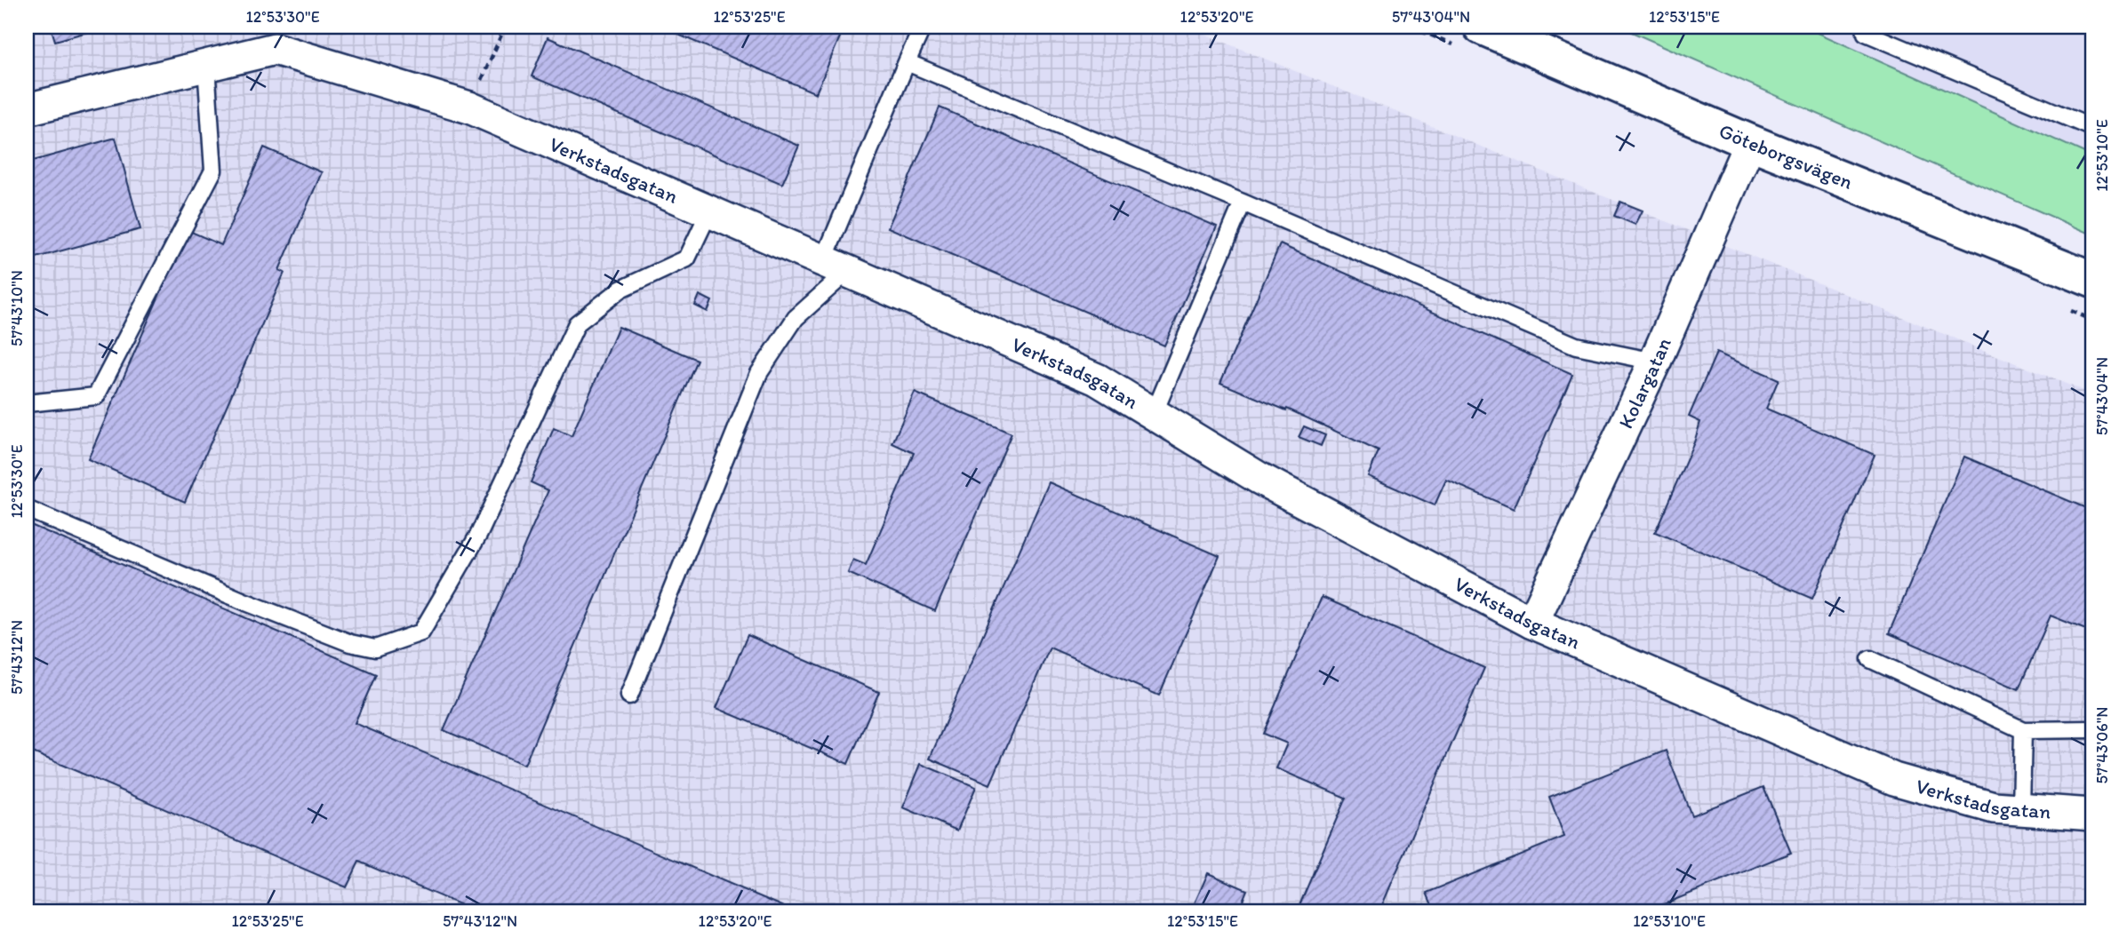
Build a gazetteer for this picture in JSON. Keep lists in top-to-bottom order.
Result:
{
  "streets": {
    "street": ["Göteborgsvägen", "Verkstadsgatan", "Kolargatan"]
  },
  "crossings": [
    ["Göteborgsvägen", "Kolargatan"],
    ["Verkstadsgatan", "Kolargatan"]
  ],
  "coordinates": [
    "12°53'30\"E",
    "12°53'25\"E",
    "12°53'20\"E",
    "57°43'04\"N",
    "12°53'15\"E",
    "12°53'10\"E",
    "57°43'10\"N",
    "57°43'12\"N",
    "57°43'06\"N"
  ]
}
